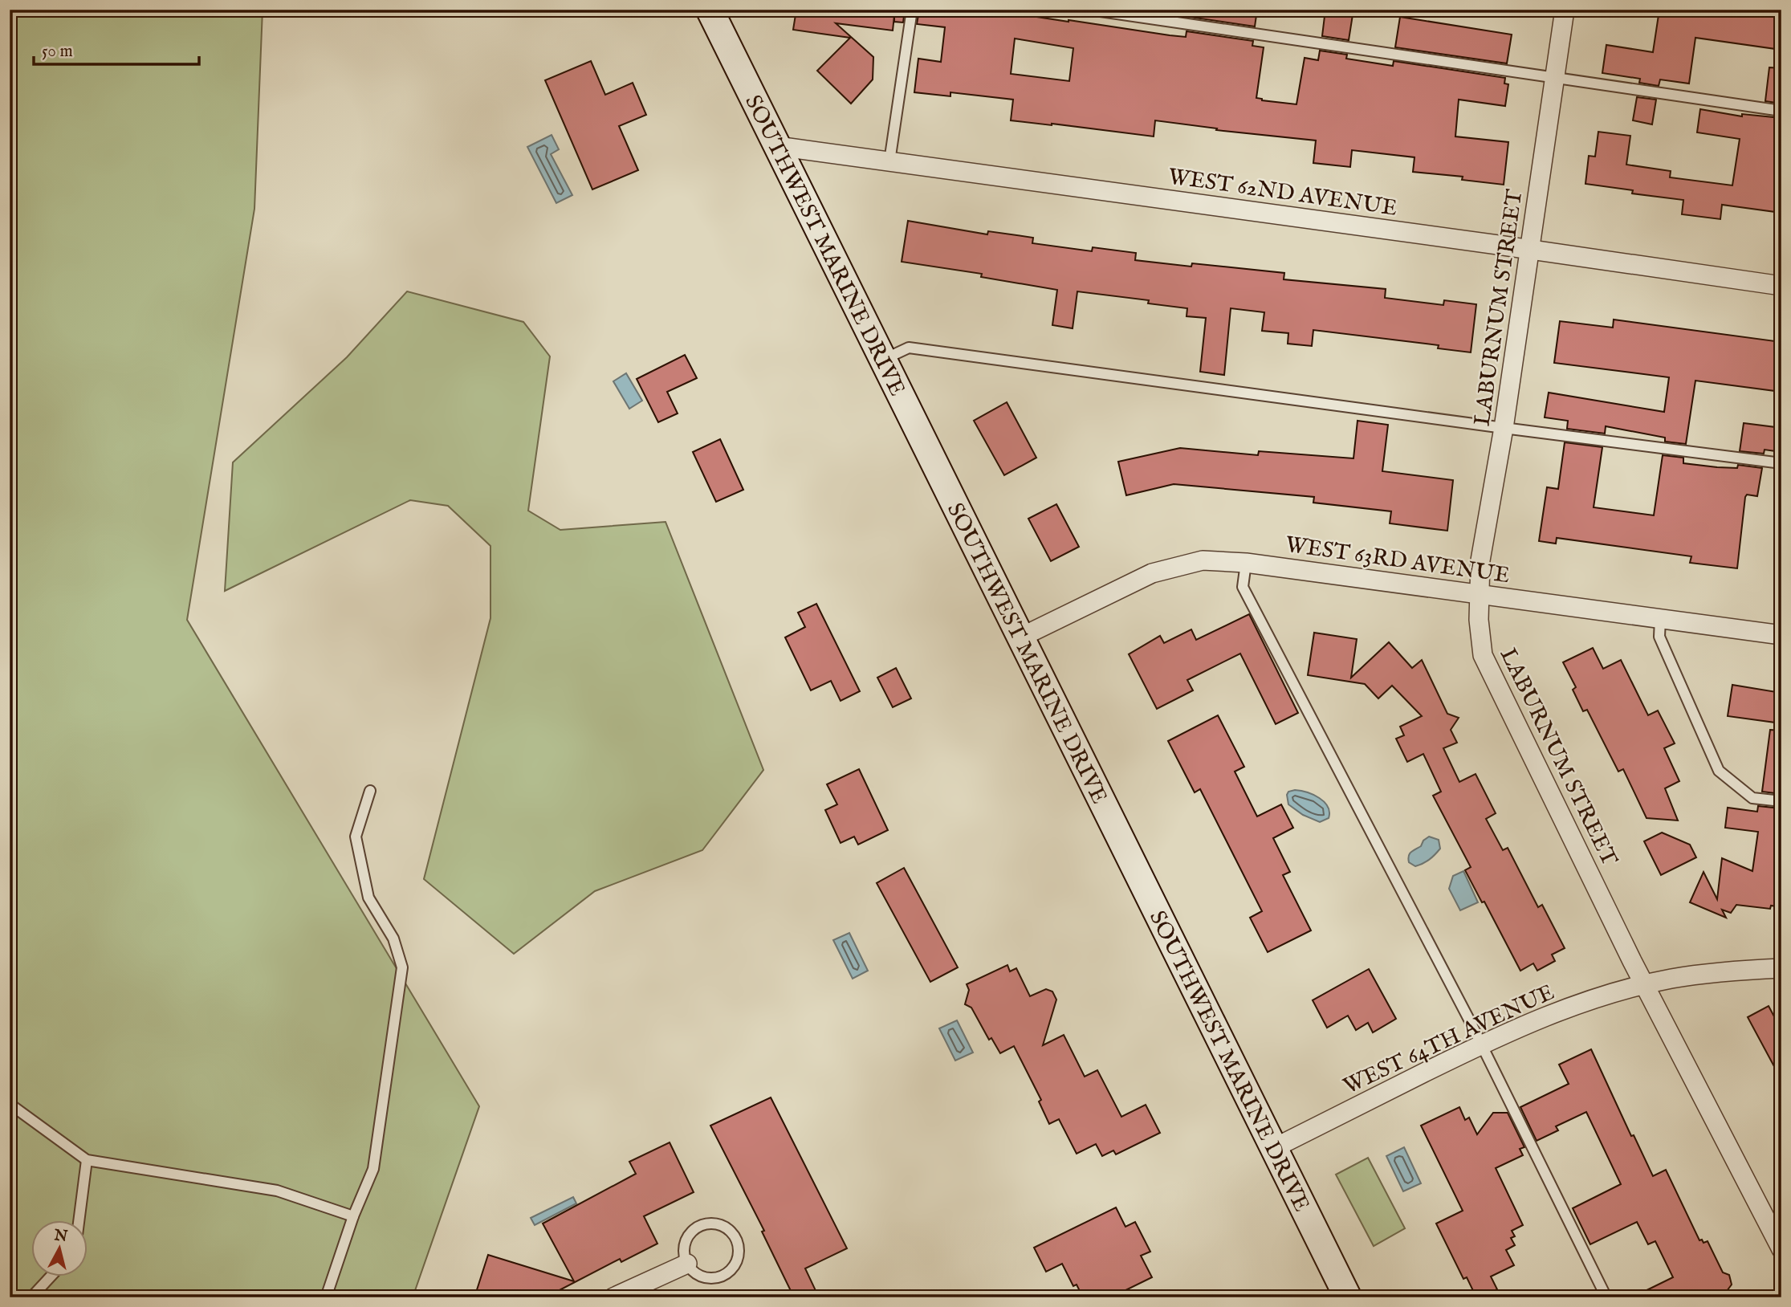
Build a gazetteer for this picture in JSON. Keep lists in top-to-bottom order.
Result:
{
  "streets": {
    "main road": ["SOUTHWEST MARINE DRIVE"],
    "street": [
      "WEST 62ND AVENUE",
      "LABURNUM STREET",
      "WEST 63RD AVENUE",
      "WEST 64TH AVENUE"
    ]
  },
  "crossings": [
    ["WEST 62ND AVENUE", "SOUTHWEST MARINE DRIVE"],
    ["WEST 62ND AVENUE", "LABURNUM STREET"],
    ["SOUTHWEST MARINE DRIVE", "WEST 63RD AVENUE"],
    ["SOUTHWEST MARINE DRIVE", "WEST 64TH AVENUE"],
    ["LABURNUM STREET", "WEST 63RD AVENUE"],
    ["LABURNUM STREET", "WEST 64TH AVENUE"]
  ],
  "scale_bar": "50 m",
  "north": "top"
}
